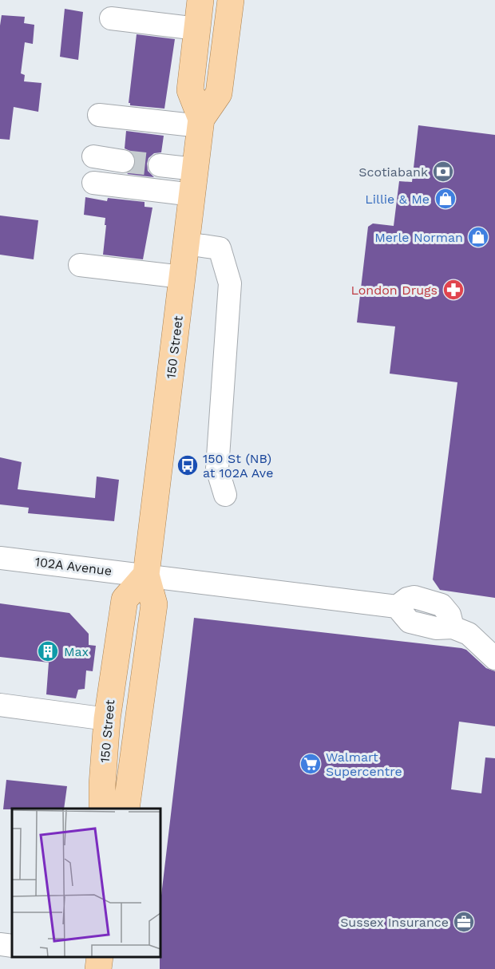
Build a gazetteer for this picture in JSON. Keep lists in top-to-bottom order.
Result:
{
  "streets": {
    "main road": ["150 Street"],
    "street": ["102A Avenue"]
  },
  "crossings": [
    ["150 Street", "102A Avenue"]
  ],
  "places": {
    "bank": ["Scotiabank"],
    "shop": ["Lillie & Me", "Merle Norman"],
    "pharmacy": ["London Drugs"],
    "bus stop": ["150 St (NB) at 102A Ave"],
    "building": ["Max"],
    "supermarket": ["Walmart Supercentre"],
    "office": ["Sussex Insurance"]
  }
}
